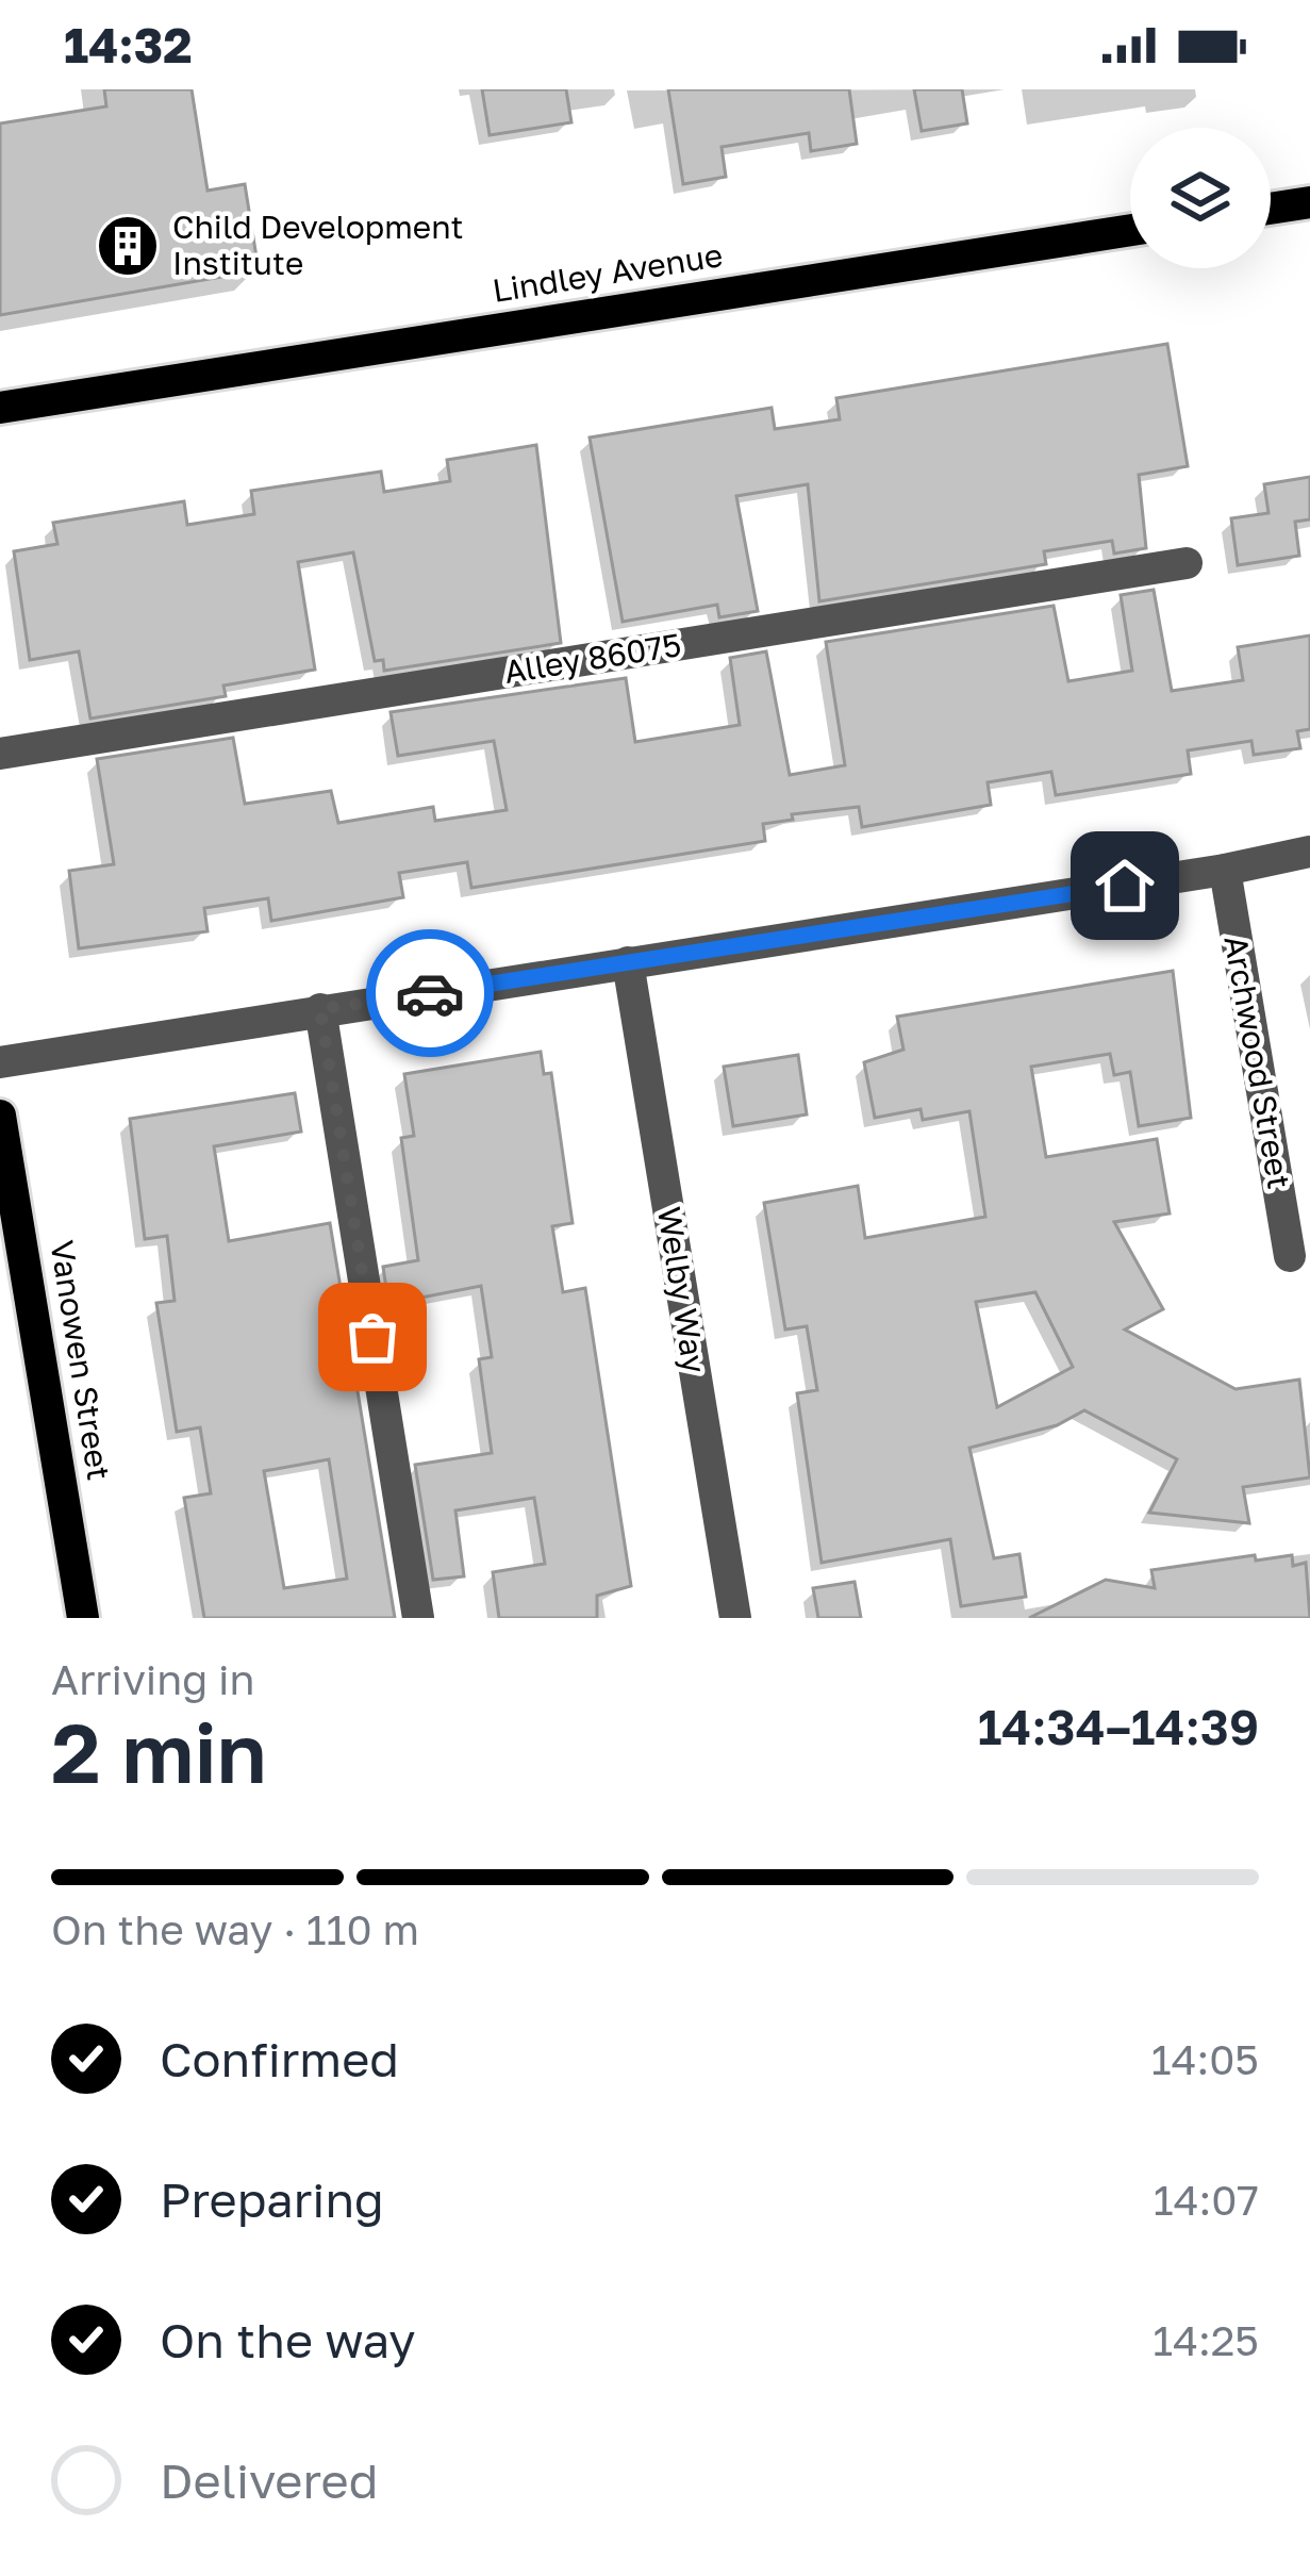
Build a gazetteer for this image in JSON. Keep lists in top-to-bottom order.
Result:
{
  "streets": {
    "main road": ["Lindley Avenue", "Vanowen Street"],
    "street": ["Alley 86075", "Archwood Street", "Welby Way"]
  },
  "places": {
    "building": ["Child Development Institute"]
  },
  "page": {
    "status": "14:32",
    "heading": ["2 min", "Arriving in", "14:34–14:39"],
    "bar": "On the way · 110 m",
    "list": [
      ["Confirmed", "14:05"],
      ["Preparing", "14:07"],
      ["On the way", "14:25"],
      "Delivered"
    ]
  }
}
